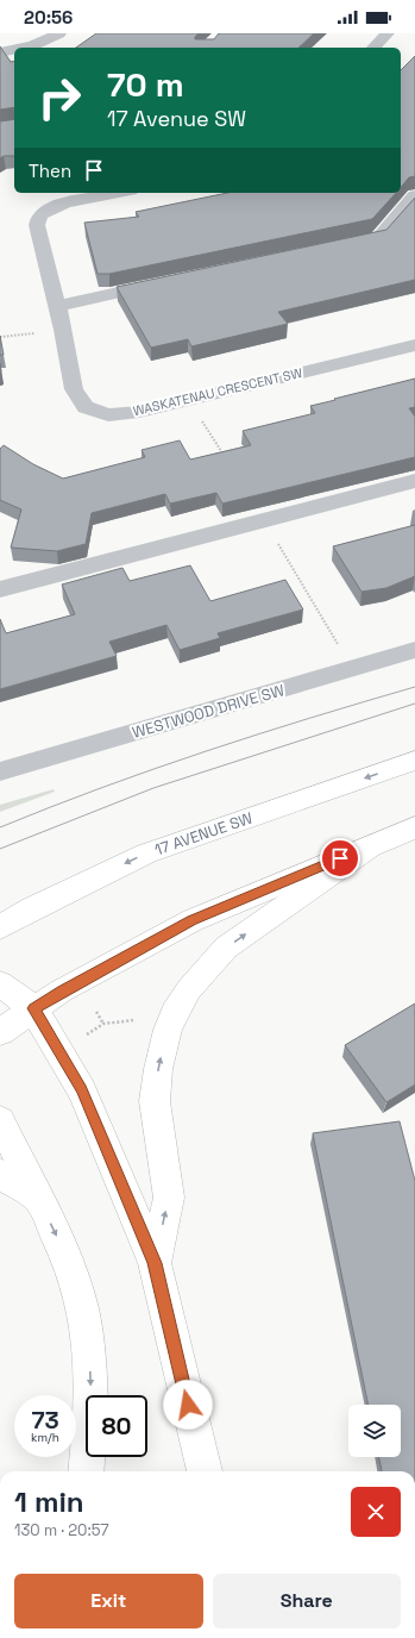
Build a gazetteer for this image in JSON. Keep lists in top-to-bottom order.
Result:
{
  "streets": {
    "main road": ["17 AVENUE SW"],
    "street": ["WASKATENAU CRESCENT SW", "WESTWOOD DRIVE SW"]
  },
  "page": {
    "status": "20:56",
    "turn": ["70 m", "17 Avenue SW"],
    "then": "Then",
    "speed": "73 km/h",
    "limit": "80",
    "heading": ["1 min", "130 m · 20:57"],
    "buttons": ["Exit", "Share"]
  }
}
